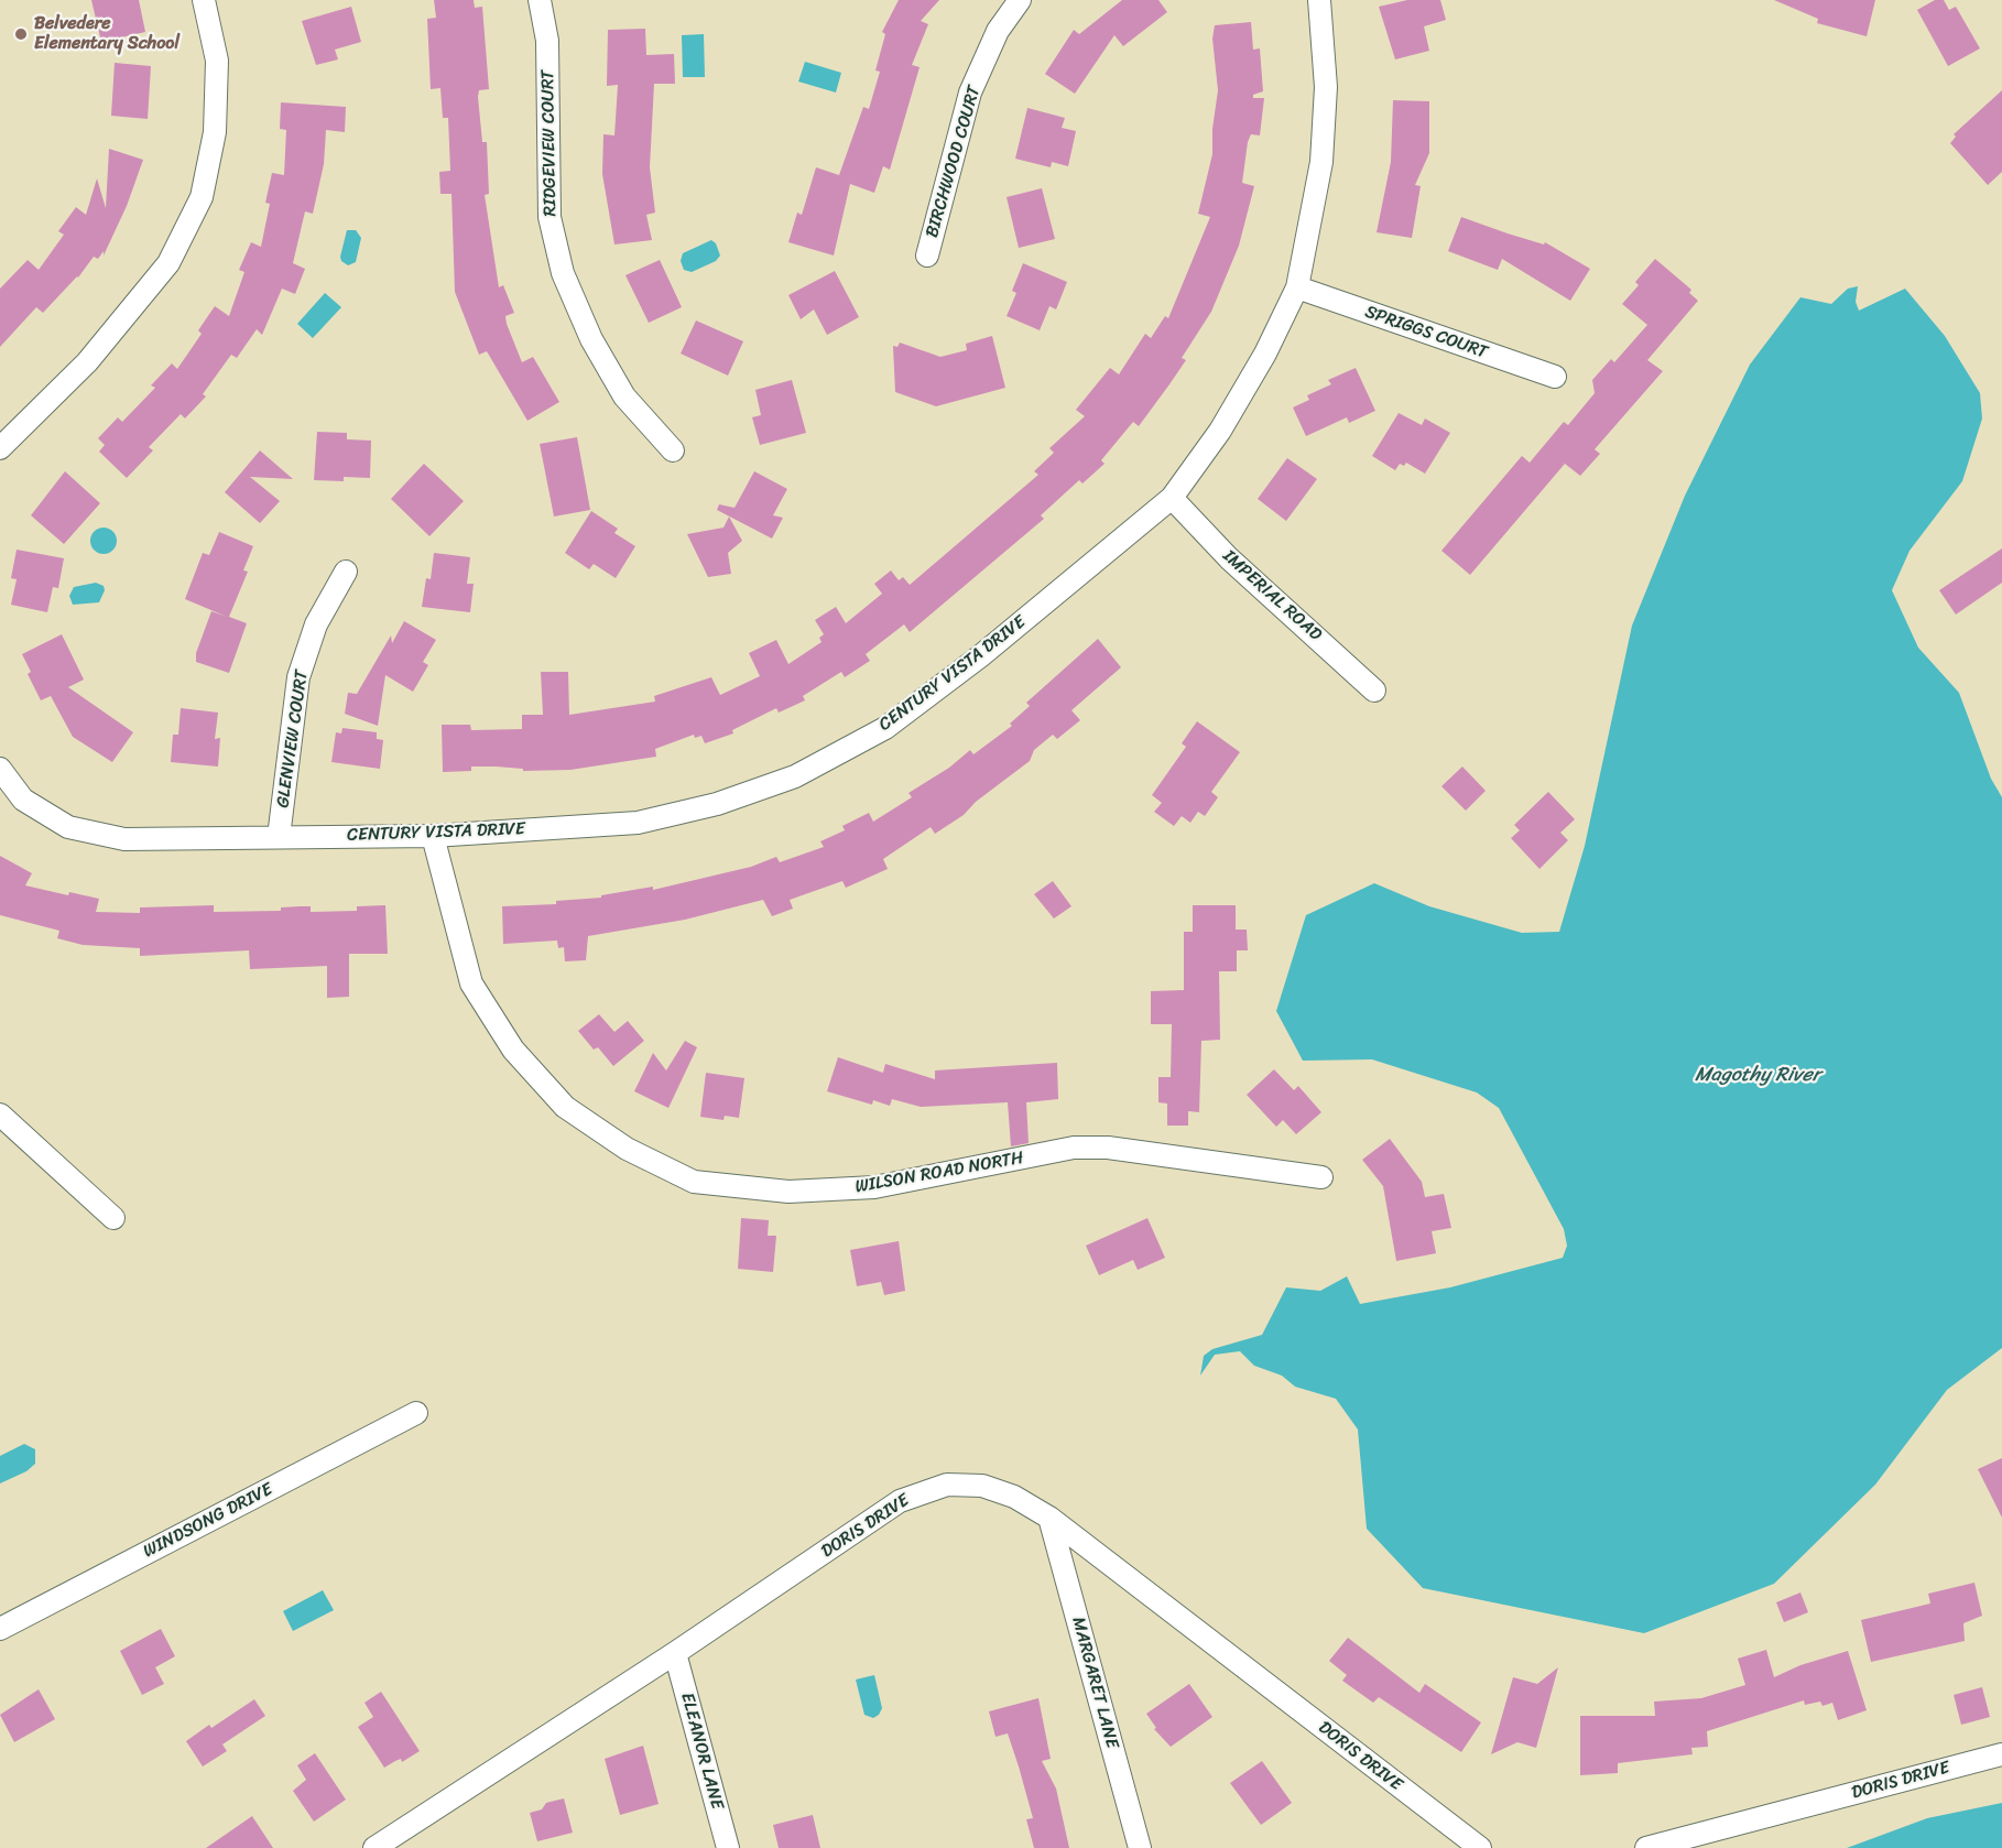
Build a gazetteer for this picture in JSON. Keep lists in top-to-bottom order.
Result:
{
  "streets": {
    "street": [
      "RIDGEVIEW COURT",
      "BIRCHWOOD COURT",
      "SPRIGGS COURT",
      "IMPERIAL ROAD",
      "CENTURY VISTA DRIVE",
      "GLENVIEW COURT",
      "WILSON ROAD NORTH",
      "WINDSONG DRIVE",
      "DORIS DRIVE",
      "MARGARET LANE",
      "ELEANOR LANE"
    ]
  },
  "crossings": [
    ["SPRIGGS COURT", "CENTURY VISTA DRIVE"],
    ["IMPERIAL ROAD", "CENTURY VISTA DRIVE"],
    ["CENTURY VISTA DRIVE", "GLENVIEW COURT"],
    ["CENTURY VISTA DRIVE", "WILSON ROAD NORTH"],
    ["DORIS DRIVE", "MARGARET LANE"],
    ["DORIS DRIVE", "ELEANOR LANE"]
  ],
  "water": ["Magothy River"],
  "places": ["Belvedere Elementary School"]
}
